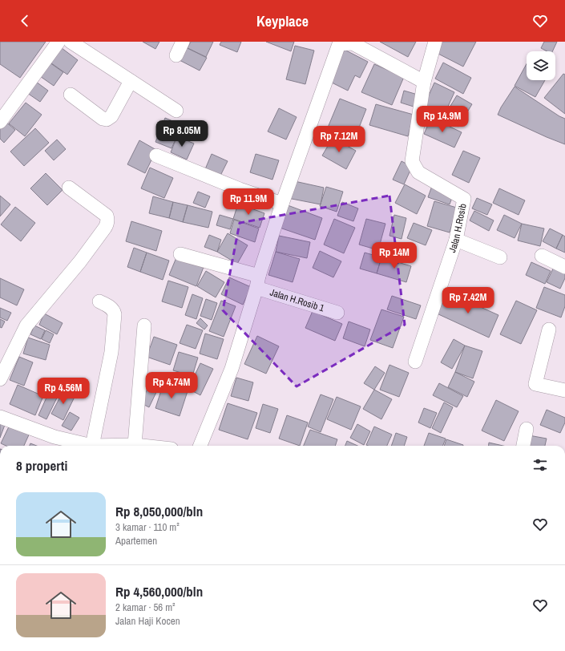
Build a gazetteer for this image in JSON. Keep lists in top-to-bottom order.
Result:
{
  "streets": {
    "street": ["Jalan H.Rosib", "Jalan H.Rosib 1"]
  },
  "page": {
    "header": "Keyplace",
    "price": [
      "Rp 14.9M",
      "Rp 8.05M",
      "Rp 7.12M",
      "Rp 11.9M",
      "Rp 14M",
      "Rp 7.42M",
      "Rp 4.74M",
      "Rp 4.56M"
    ],
    "heading": "8 properti",
    "list": [
      {
        "name": "Rp 8,050,000/bln",
        "note": "3 kamar · 110 m² · Apartemen"
      },
      {
        "name": "Rp 4,560,000/bln",
        "note": "2 kamar · 56 m² · Jalan Haji Kocen"
      }
    ]
  }
}
